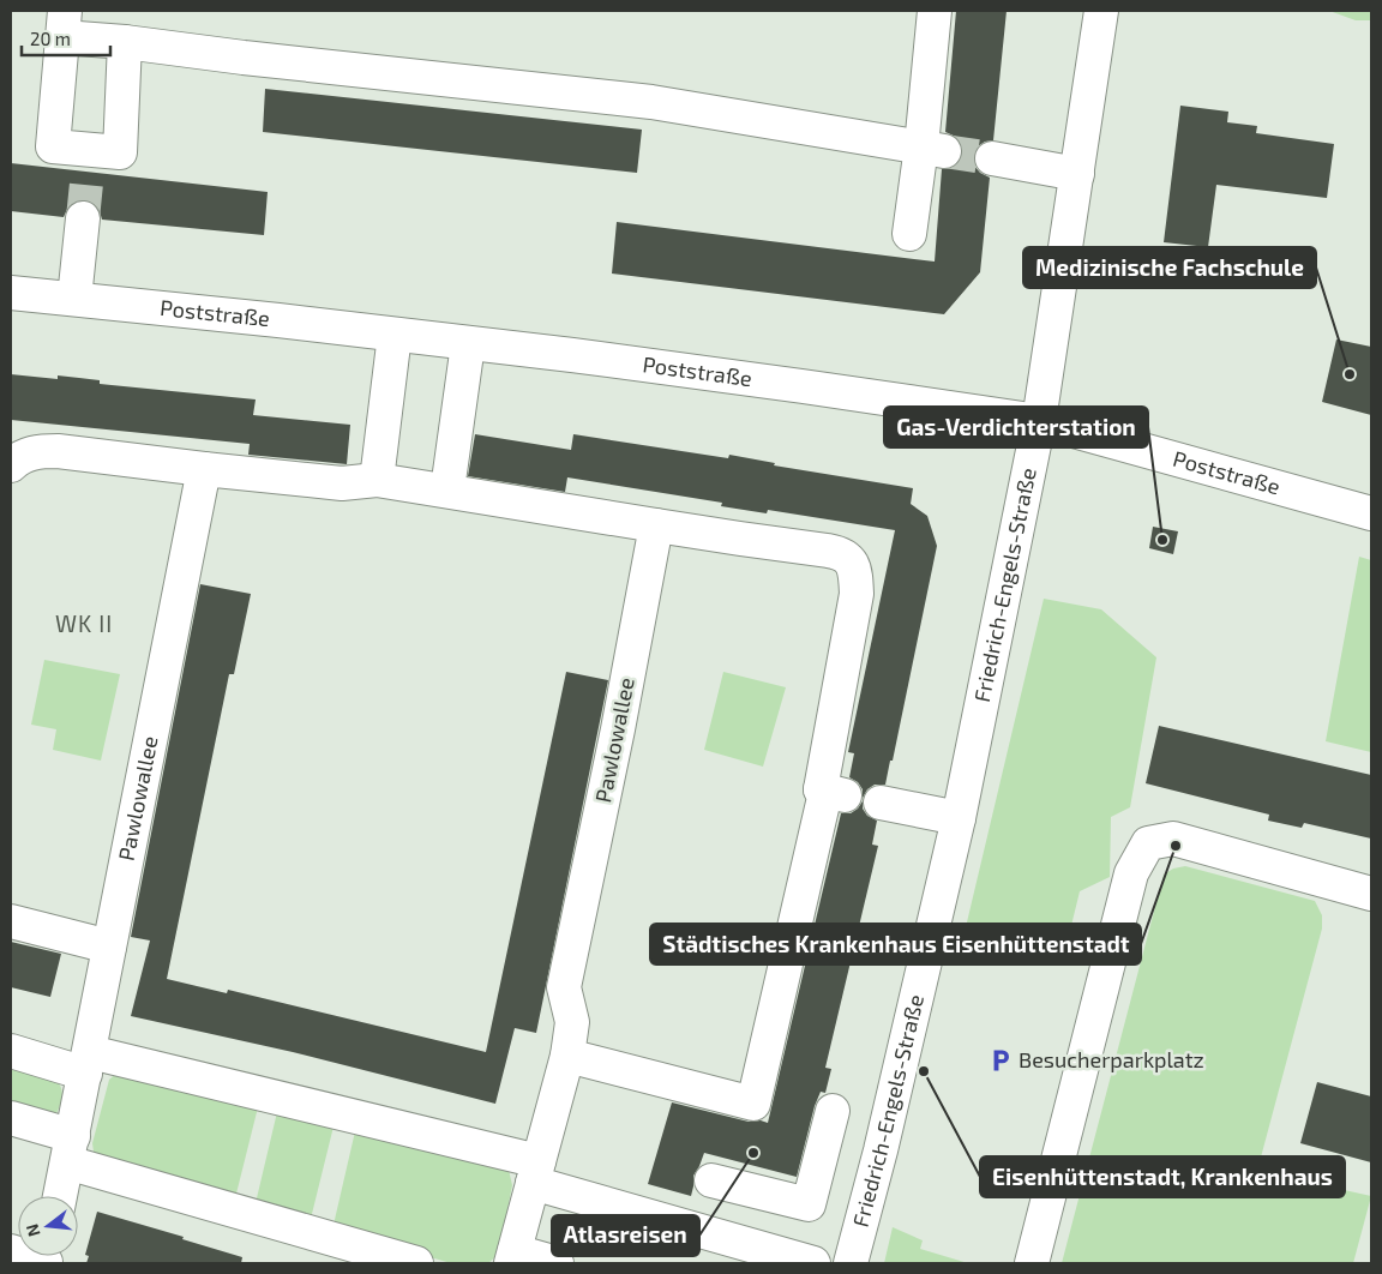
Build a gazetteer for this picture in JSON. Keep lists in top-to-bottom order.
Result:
{
  "streets": {
    "street": ["Poststraße", "Friedrich-Engels-Straße", "Pawlowallee"]
  },
  "crossings": [
    ["Poststraße", "Friedrich-Engels-Straße"]
  ],
  "districts": ["WK II"],
  "places": {
    "other": [
      "Medizinische Fachschule",
      "Gas-Verdichterstation",
      "Städtisches Krankenhaus Eisenhüttenstadt",
      "Eisenhüttenstadt, Krankenhaus",
      "Atlasreisen"
    ],
    "parking": ["Besucherparkplatz"]
  },
  "scale_bar": "20 m",
  "north": "left"
}
